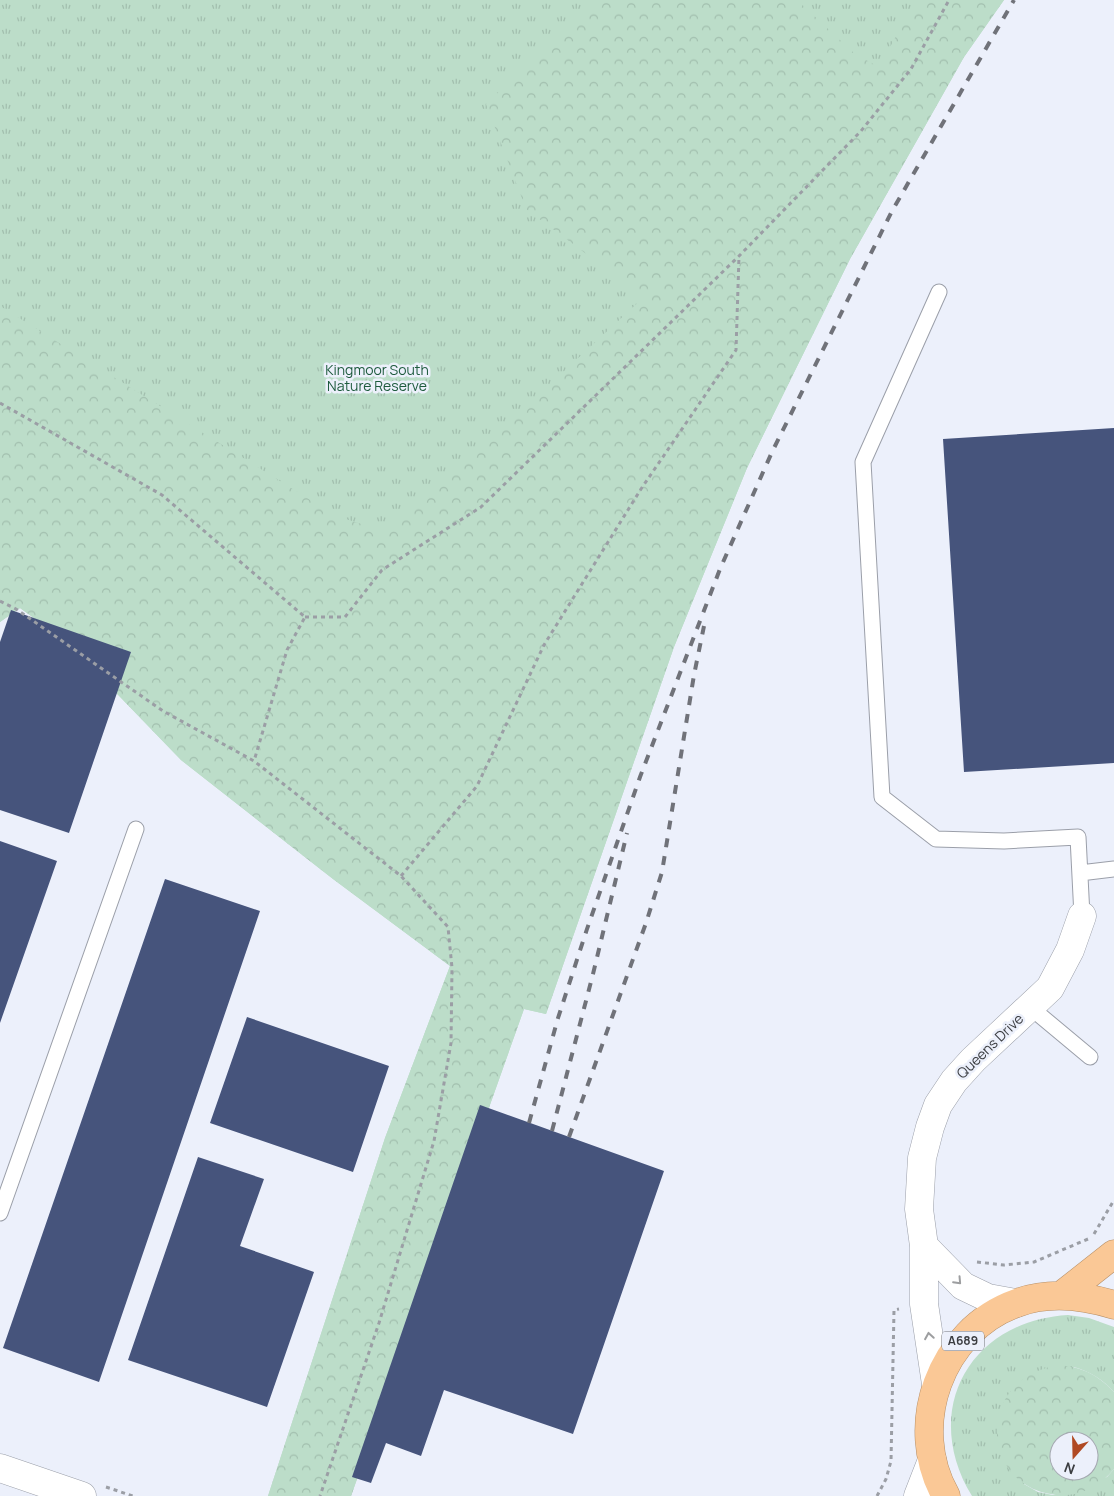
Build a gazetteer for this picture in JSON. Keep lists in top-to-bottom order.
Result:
{
  "streets": {
    "highway": ["A689"],
    "street": ["Queens Drive"]
  },
  "crossings": [
    ["Queens Drive", "A689"]
  ],
  "parks": ["Kingmoor South Nature Reserve"],
  "north": "bottom"
}
